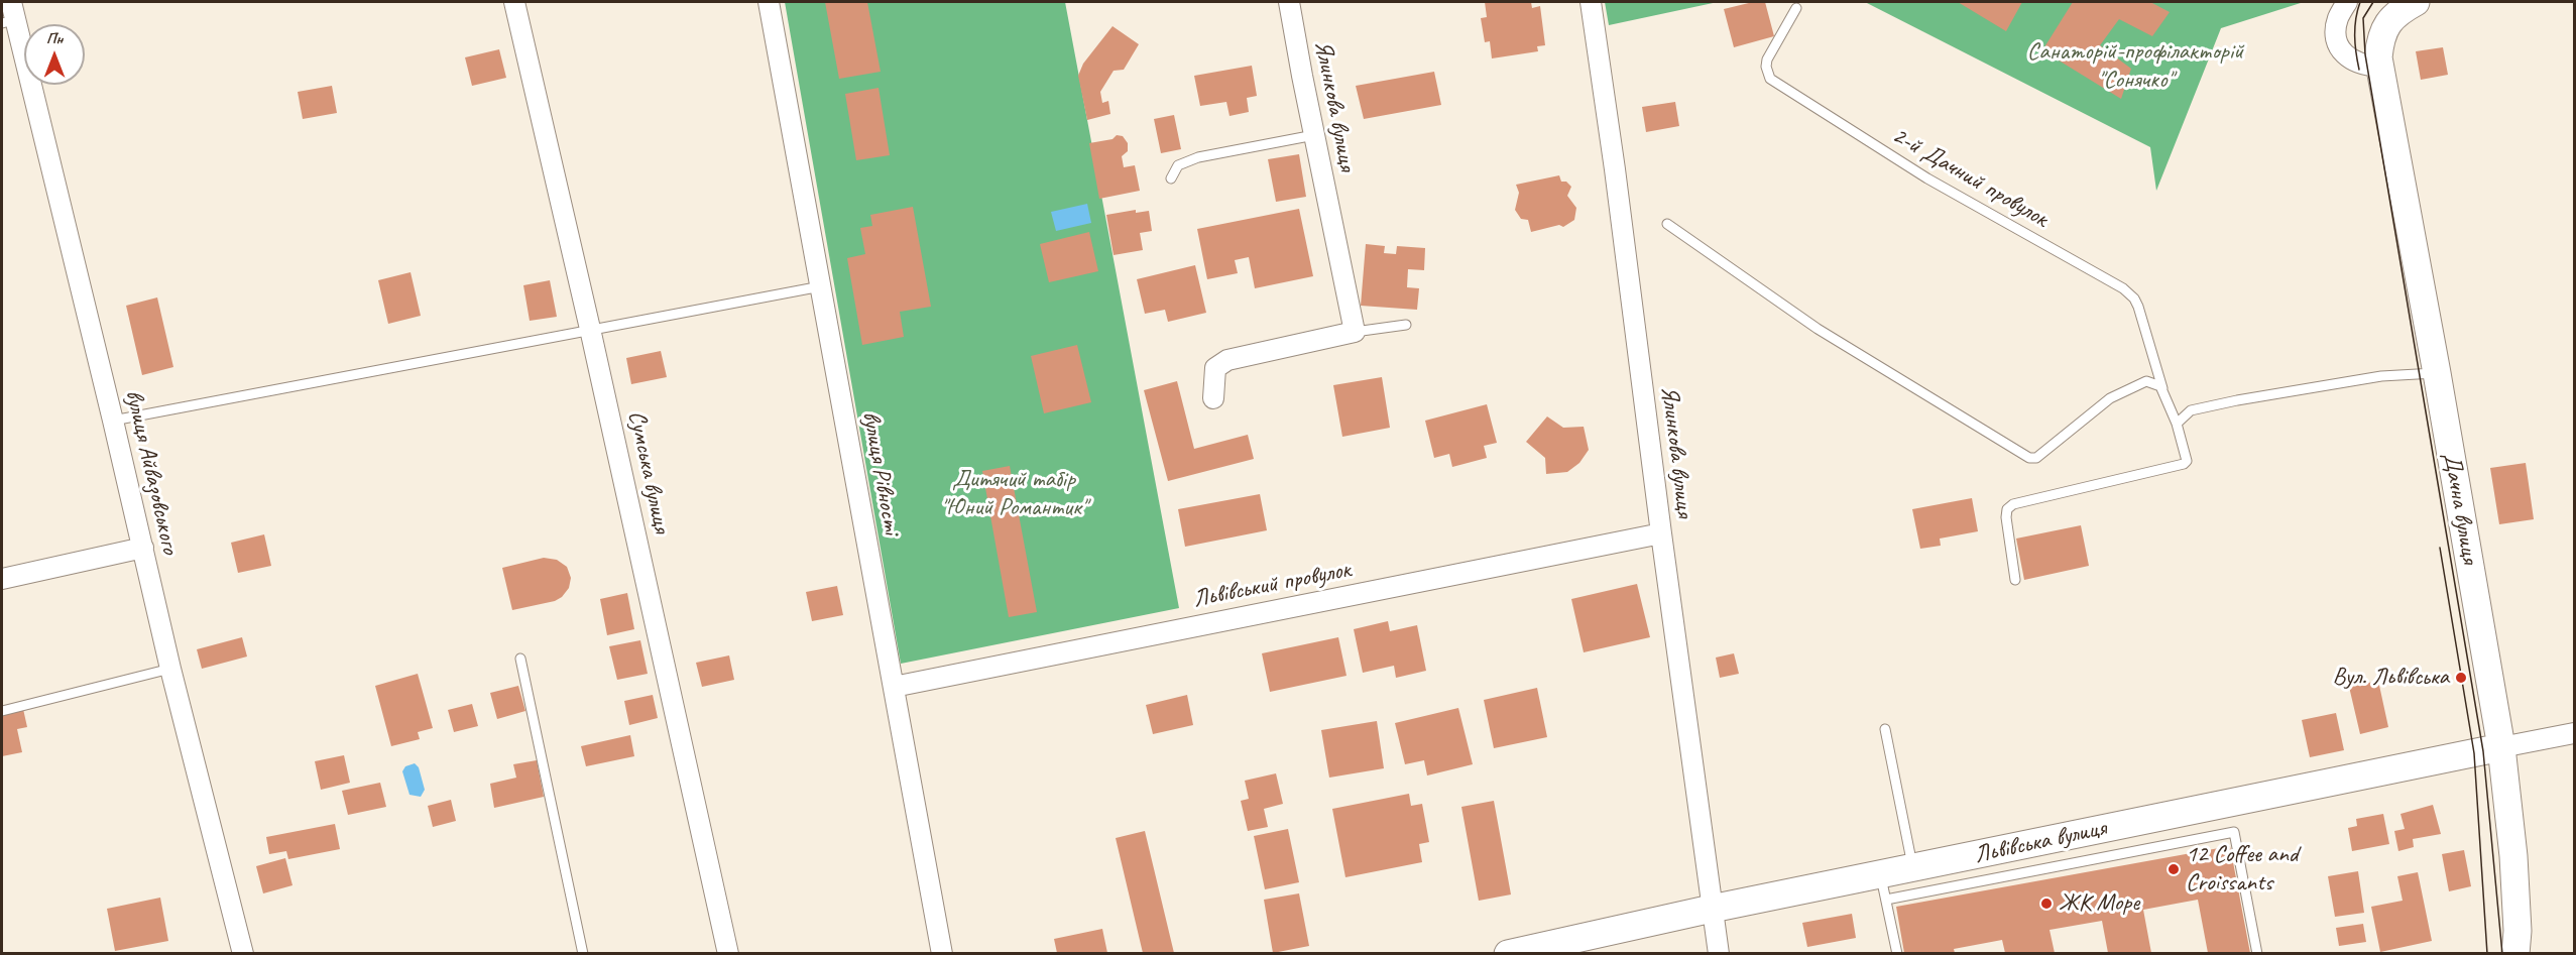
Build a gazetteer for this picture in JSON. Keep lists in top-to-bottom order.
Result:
{
  "streets": {
    "main road": ["Дачна вулиця", "Львівська вулиця"],
    "street": [
      "Ялинкова вулиця",
      "вулиця Айвазовського",
      "Сумська вулиця",
      "вулиця Рівності",
      "Львівський провулок"
    ],
    "lane": ["2-й Дачний провулок"]
  },
  "crossings": [
    ["Ялинкова вулиця", "Львівський провулок"],
    ["Ялинкова вулиця", "Львівська вулиця"],
    ["вулиця Рівності", "Львівський провулок"],
    ["Дачна вулиця", "Львівська вулиця"]
  ],
  "parks": ["Санаторій-профілакторій \"Сонячко\"", "Дитячий табір \"Юний Романтик\""],
  "places": ["Вул. Львівська", "12 Coffee and Croissants", "ЖК Море"],
  "north": "top"
}
